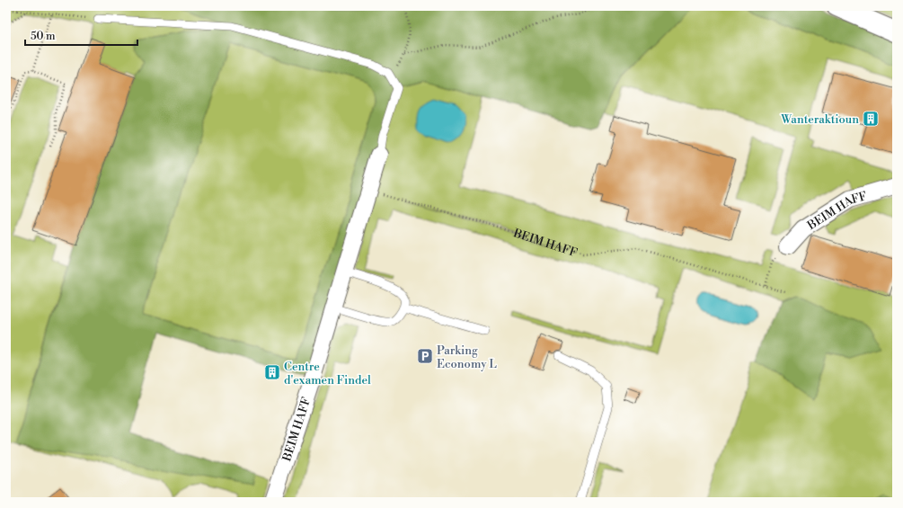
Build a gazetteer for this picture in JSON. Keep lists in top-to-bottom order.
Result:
{
  "streets": {
    "street": ["BEIM HAFF"]
  },
  "places": {
    "building": ["Wanteraktioun", "Centre d'examen Findel"],
    "parking": ["Parking Economy L"]
  },
  "scale_bar": "50 m"
}
